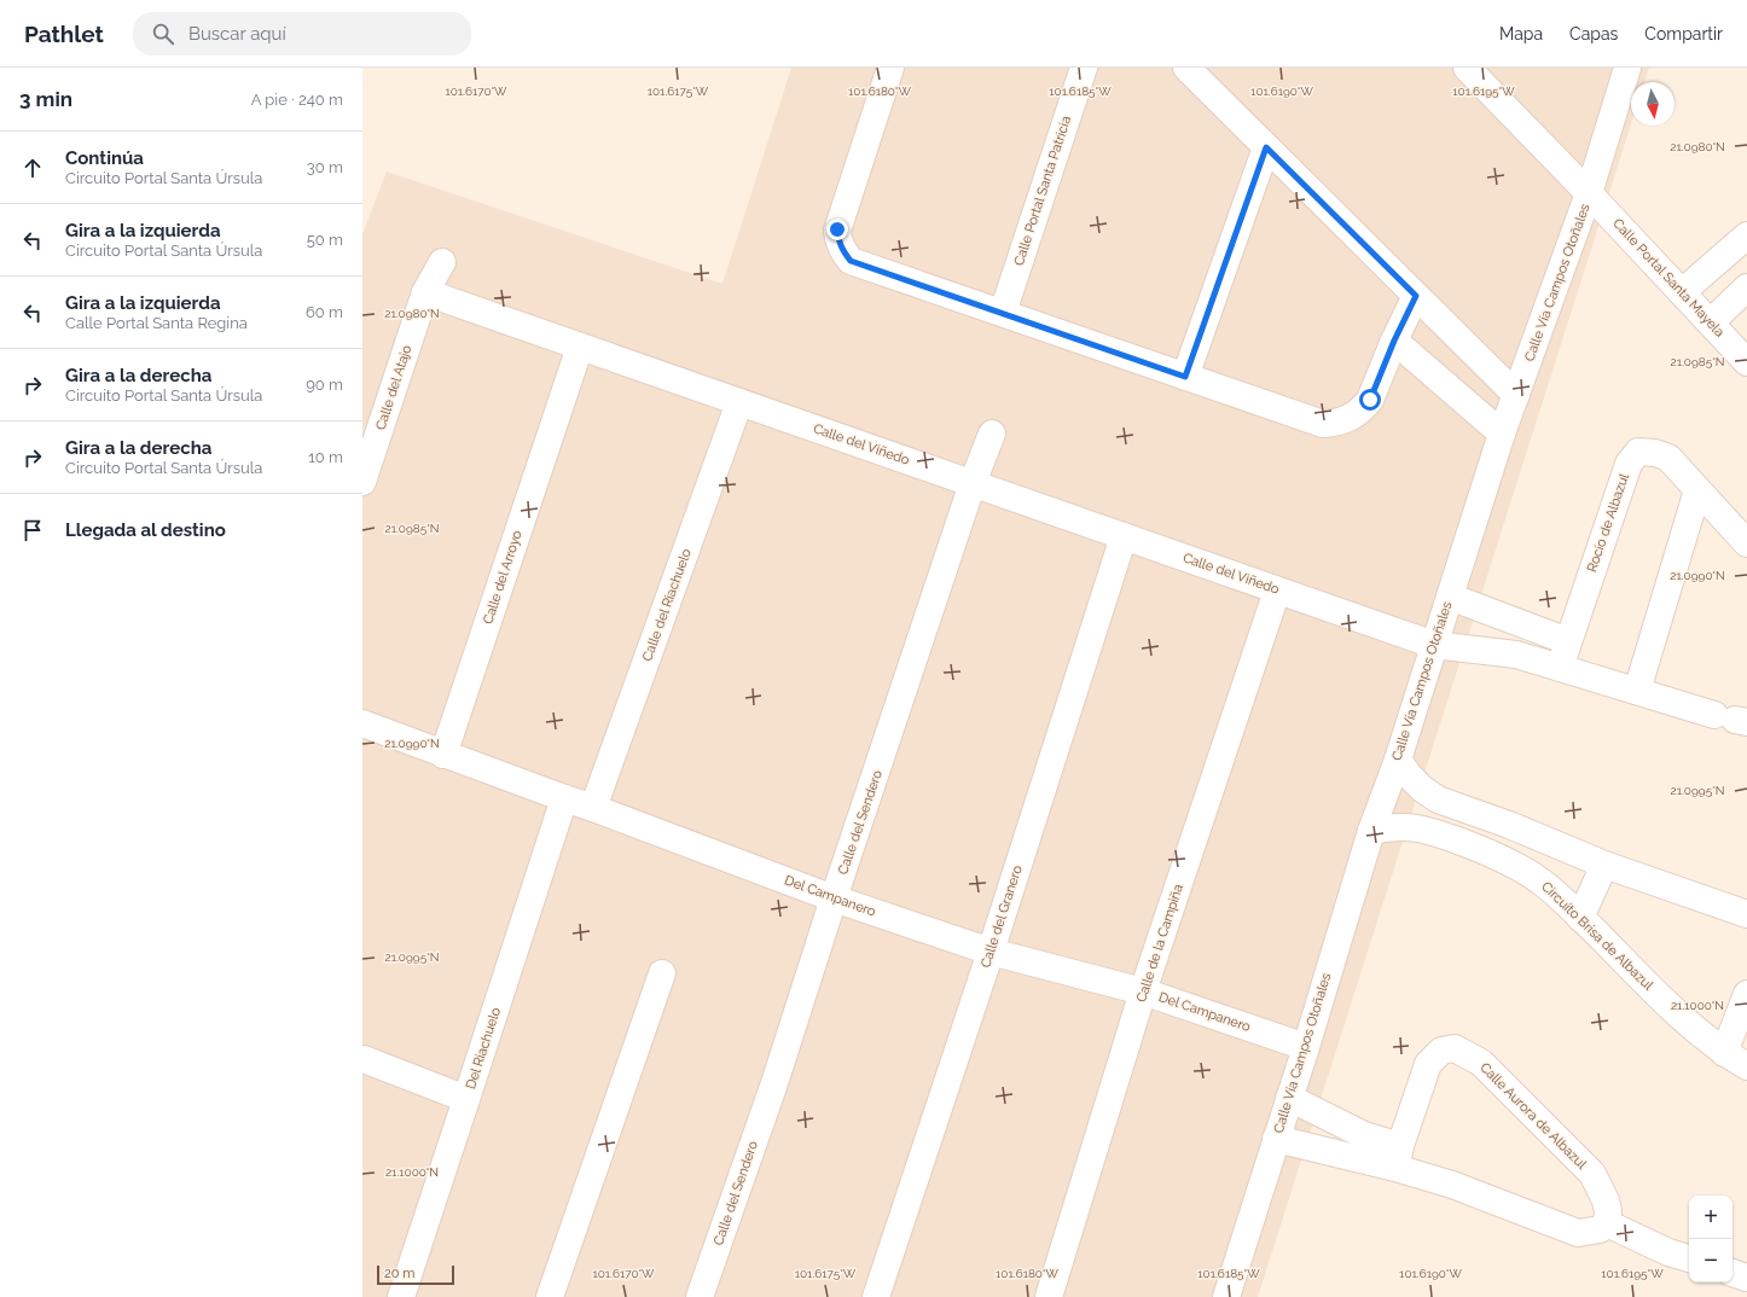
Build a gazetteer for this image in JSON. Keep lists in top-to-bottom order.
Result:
{
  "streets": {
    "street": [
      "Calle Portal Santa Patricia",
      "Calle Portal Santa Mayela",
      "Calle Vía Campos Otoñales",
      "Calle del Atajo",
      "Calle del Viñedo",
      "Rocío de Albazul",
      "Calle del Arroyo",
      "Calle del Riachuelo",
      "Calle del Sendero",
      "Del Campanero",
      "Calle del Granero",
      "Circuito Brisa de Albazul",
      "Calle de la Campiña",
      "Del Riachuelo",
      "Calle Aurora de Albazul"
    ]
  },
  "crossings": [
    ["Calle Portal Santa Mayela", "Calle Vía Campos Otoñales"],
    ["Calle Vía Campos Otoñales", "Calle del Viñedo"],
    ["Calle Vía Campos Otoñales", "Del Campanero"],
    ["Calle Vía Campos Otoñales", "Circuito Brisa de Albazul"],
    ["Calle del Atajo", "Calle del Viñedo"],
    ["Calle del Viñedo", "Calle del Arroyo"],
    ["Calle del Viñedo", "Calle del Riachuelo"],
    ["Calle del Viñedo", "Calle del Sendero"],
    ["Calle del Viñedo", "Calle del Granero"],
    ["Calle del Viñedo", "Calle de la Campiña"],
    ["Calle del Arroyo", "Del Campanero"],
    ["Calle del Riachuelo", "Del Campanero"],
    ["Calle del Sendero", "Del Campanero"],
    ["Del Campanero", "Calle del Granero"],
    ["Del Campanero", "Calle de la Campiña"],
    ["Del Campanero", "Del Riachuelo"]
  ],
  "scale_bar": "20 m",
  "north": "bottom",
  "page": {
    "header": "Pathlet",
    "search": "Buscar aquí",
    "nav": ["Mapa", "Capas", "Compartir"],
    "heading": ["3 min", "A pie · 240 m"],
    "list": [
      ["Continúa", "Circuito Portal Santa Úrsula", "30 m"],
      ["Gira a la izquierda", "Circuito Portal Santa Úrsula", "50 m"],
      ["Gira a la izquierda", "Calle Portal Santa Regina", "60 m"],
      ["Gira a la derecha", "Circuito Portal Santa Úrsula", "90 m"],
      ["Gira a la derecha", "Circuito Portal Santa Úrsula", "10 m"],
      "Llegada al destino"
    ],
    "map_buttons": ["+", "−"],
    "scale": "20 m"
  },
  "coordinates": [
    "101.6185°W",
    "101.6195°W",
    "101.6170°W",
    "101.6175°W",
    "101.6180°W",
    "101.6190°W",
    "21.0980°N",
    "21.0985°N",
    "21.0990°N",
    "21.0995°N",
    "21.1000°N"
  ]
}
